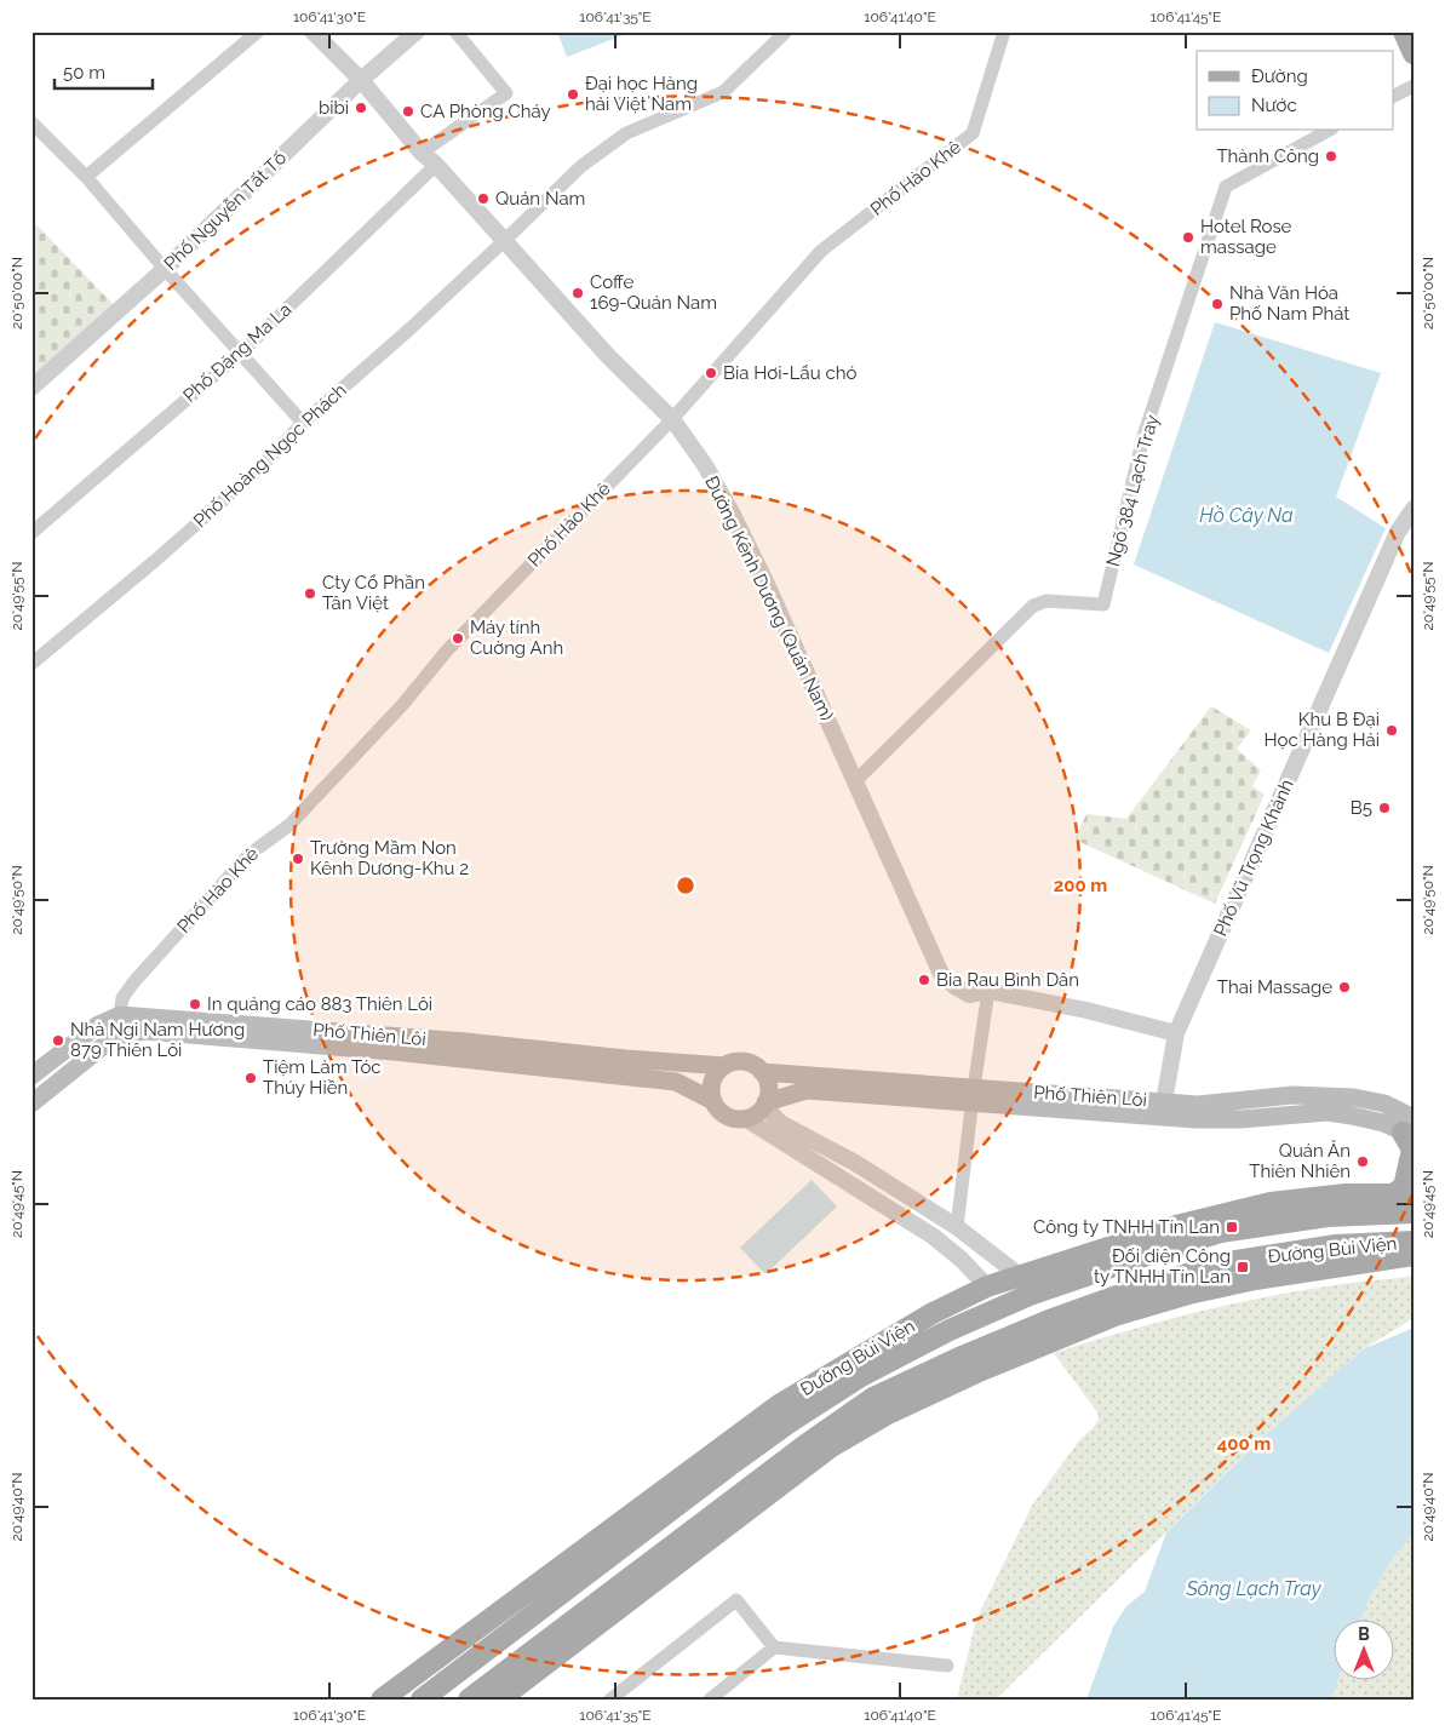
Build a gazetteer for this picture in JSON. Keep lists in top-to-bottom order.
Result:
{
  "streets": {
    "main road": ["Phố Thiên Lôi", "Đường Bùi Viện"],
    "street": [
      "Phố Hào Khê",
      "Phố Nguyễn Tất Tố",
      "Phố Đặng Ma La",
      "Phố Hoàng Ngọc Phách",
      "Ngõ 384 Lạch Tray",
      "Đường Kênh Dương (Quán Nam)",
      "Phố Vũ Trọng Khánh"
    ]
  },
  "crossings": [
    ["Phố Hào Khê", "Đường Kênh Dương (Quán Nam)"],
    ["Phố Hào Khê", "Phố Thiên Lôi"],
    ["Phố Nguyễn Tất Tố", "Đường Kênh Dương (Quán Nam)"],
    ["Phố Đặng Ma La", "Đường Kênh Dương (Quán Nam)"],
    ["Phố Hoàng Ngọc Phách", "Đường Kênh Dương (Quán Nam)"],
    ["Ngõ 384 Lạch Tray", "Đường Kênh Dương (Quán Nam)"],
    ["Đường Kênh Dương (Quán Nam)", "Phố Vũ Trọng Khánh"],
    ["Phố Vũ Trọng Khánh", "Phố Thiên Lôi"]
  ],
  "water": ["Hồ Cây Na", "Sông Lạch Tray"],
  "places": {
    "other": [
      "Đại học Hàng hải Việt Nam",
      "bibi",
      "CA Phòng Cháy",
      "Thành Công",
      "Quán Nam",
      "Hotel Rose massage",
      "Coffe 169-Quán Nam",
      "Nhà Văn Hóa Phố Nam Phát",
      "Bia Hơi-Lẩu chó",
      "Cty Cổ Phần Tân Việt",
      "Máy tính Cuờng Anh",
      "Khu B Đại Học Hàng Hải",
      "B5",
      "Trường Mầm Non Kênh Dương-Khu 2",
      "Bia Rau Bình Dân",
      "Thai Massage",
      "In quảng cáo 883 Thiên Lôi",
      "Nhà Ngỉ Nam Hương 879 Thiên Lôi",
      "Tiệm Làm Tóc Thúy Hiền",
      "Quán Ăn Thiên Nhiên"
    ],
    "transit": ["Công ty TNHH Tín Lan", "Đối diện Công ty TNHH Tín Lan"]
  },
  "legend": ["Đường", "Nước"],
  "scale_bar": "50 m",
  "north": "top",
  "coordinates": [
    "106°41'30\"E",
    "106°41'35\"E",
    "106°41'40\"E",
    "106°41'45\"E",
    "20°50'00\"N",
    "20°49'55\"N",
    "20°49'50\"N",
    "20°49'45\"N",
    "20°49'40\"N"
  ],
  "rings": ["200 m", "400 m"]
}
